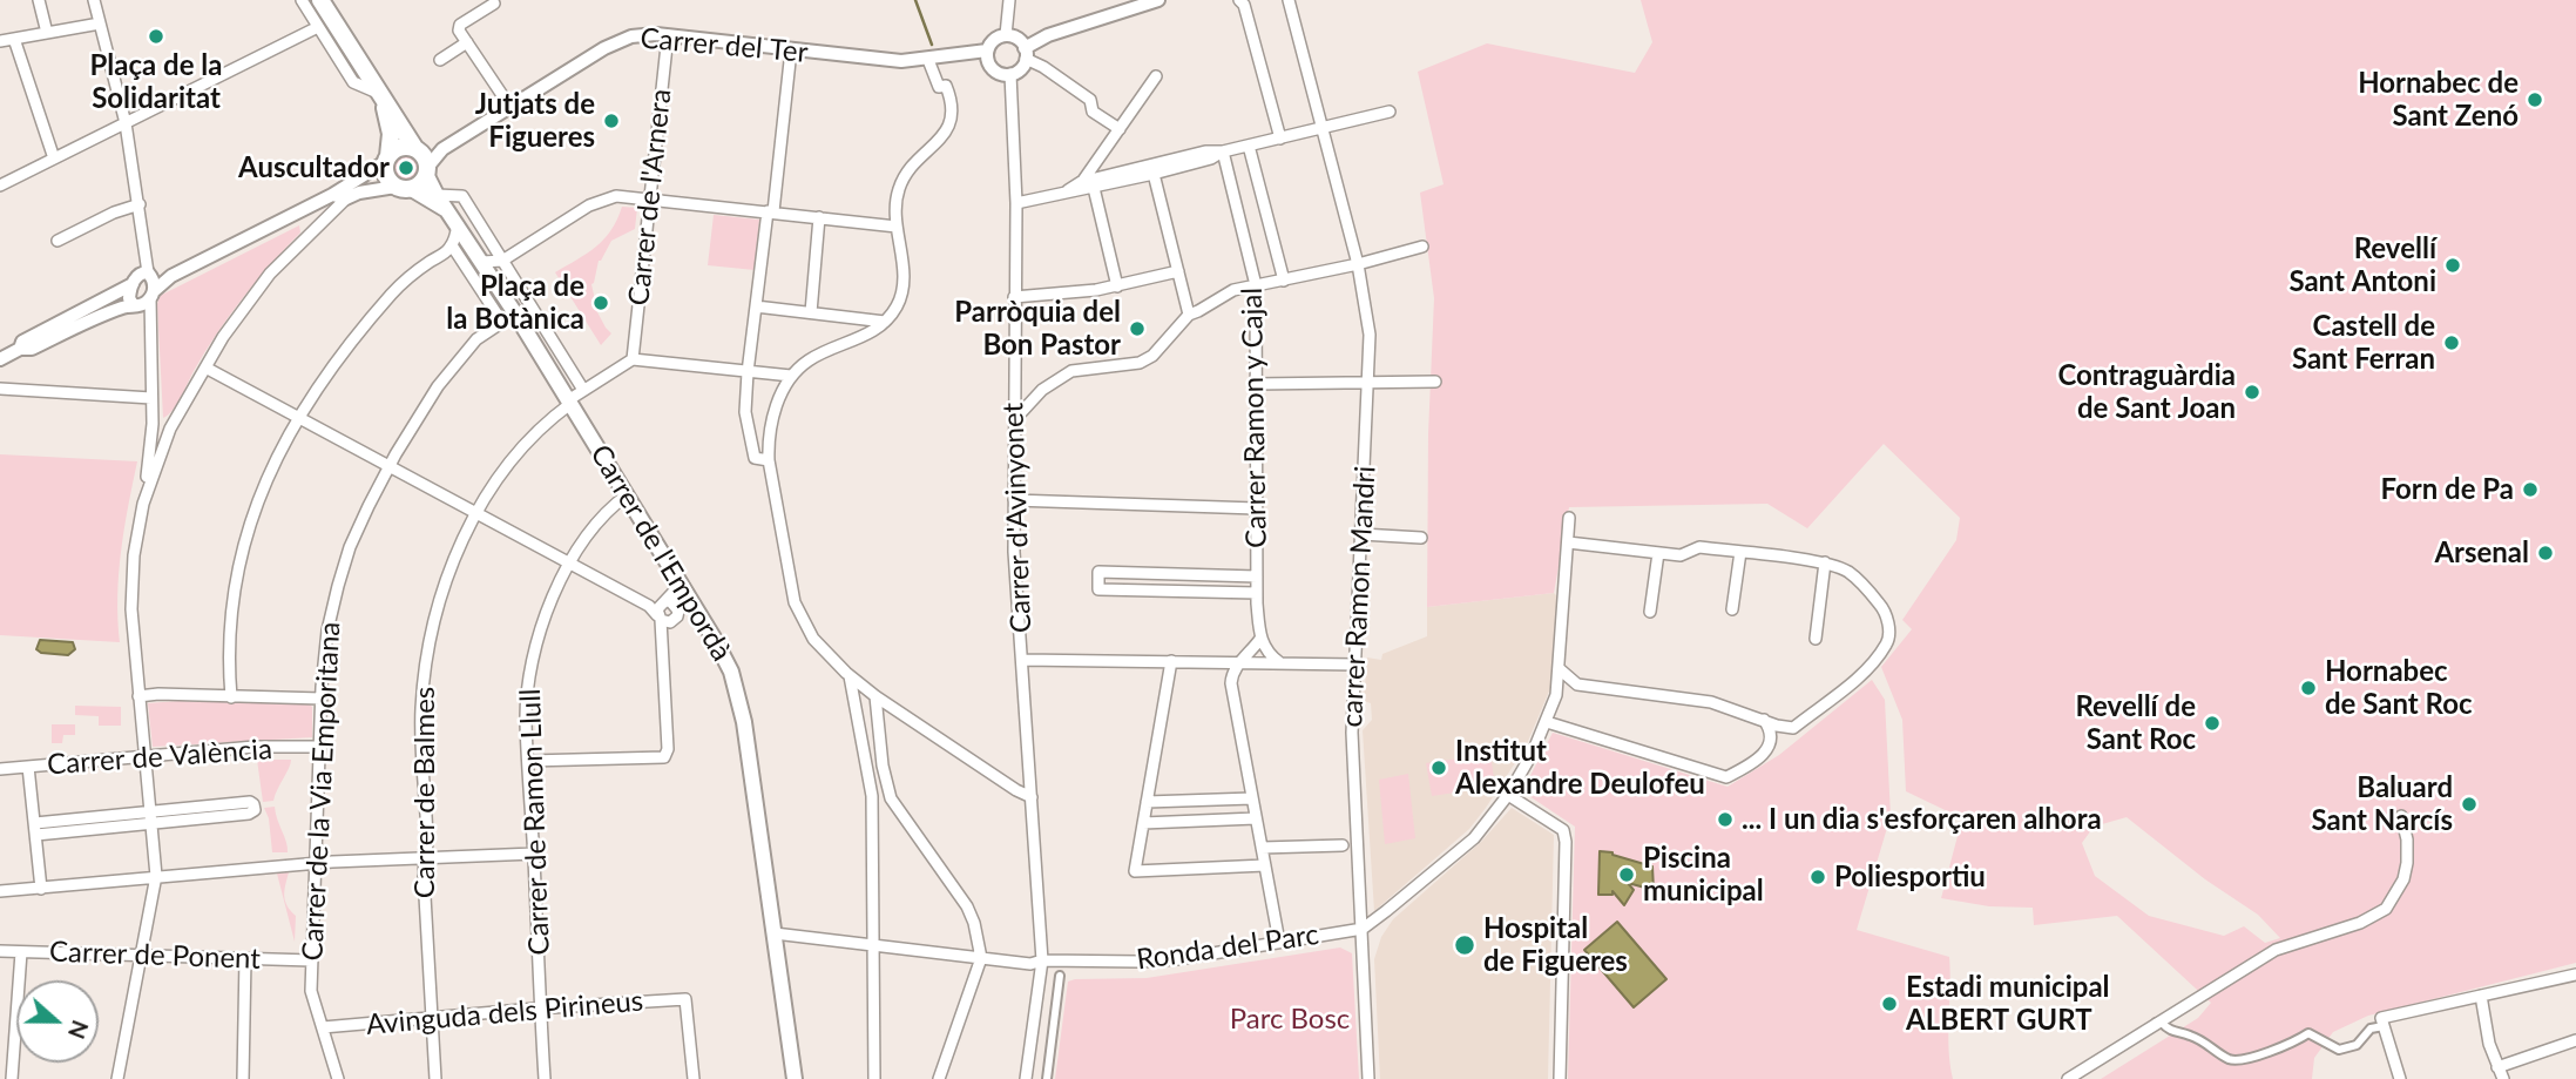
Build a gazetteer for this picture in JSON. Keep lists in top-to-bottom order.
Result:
{
  "streets": {
    "main road": ["Carrer de l'Empordà"],
    "street": [
      "Carrer del Ter",
      "Carrer de l'Arnera",
      "Carrer Ramon y Cajal",
      "Carrer d'Avinyonet",
      "carrer Ramon Mandri",
      "Carrer de València",
      "Carrer de la Via Emporitana",
      "Carrer de Balmes",
      "Carrer de Ramon Llull",
      "Ronda del Parc",
      "Carrer de Ponent",
      "Avinguda dels Pirineus"
    ]
  },
  "crossings": [
    ["Carrer del Ter", "Carrer de l'Arnera"],
    ["Carrer del Ter", "Carrer d'Avinyonet"],
    ["Carrer de l'Arnera", "Carrer de Balmes"],
    ["Carrer d'Avinyonet", "Ronda del Parc"],
    ["Carrer de l'Empordà", "Carrer de la Via Emporitana"],
    ["Carrer de l'Empordà", "Carrer de Balmes"],
    ["Carrer de l'Empordà", "Carrer de Ramon Llull"],
    ["Carrer de l'Empordà", "Ronda del Parc"],
    ["carrer Ramon Mandri", "Ronda del Parc"],
    ["Carrer de València", "Carrer de la Via Emporitana"],
    ["Carrer de la Via Emporitana", "Carrer de Ponent"],
    ["Carrer de la Via Emporitana", "Avinguda dels Pirineus"],
    ["Carrer de Balmes", "Avinguda dels Pirineus"],
    ["Carrer de Ramon Llull", "Avinguda dels Pirineus"]
  ],
  "parks": ["Parc Bosc"],
  "places": [
    "Plaça de la Solidaritat",
    "Hornabec de Sant Zenó",
    "Jutjats de Figueres",
    "Auscultador",
    "Revellí Sant Antoni",
    "Plaça de la Botànica",
    "Parròquia del Bon Pastor",
    "Castell de Sant Ferran",
    "Contraguàrdia de Sant Joan",
    "Forn de Pa",
    "Arsenal",
    "Hornabec de Sant Roc",
    "Revellí de Sant Roc",
    "Institut Alexandre Deulofeu",
    "Baluard Sant Narcís",
    "... I un dia s'esforçaren alhora",
    "Piscina municipal",
    "Poliesportiu",
    "Hospital de Figueres",
    "Estadi municipal ALBERT GURT"
  ],
  "north": "right"
}
